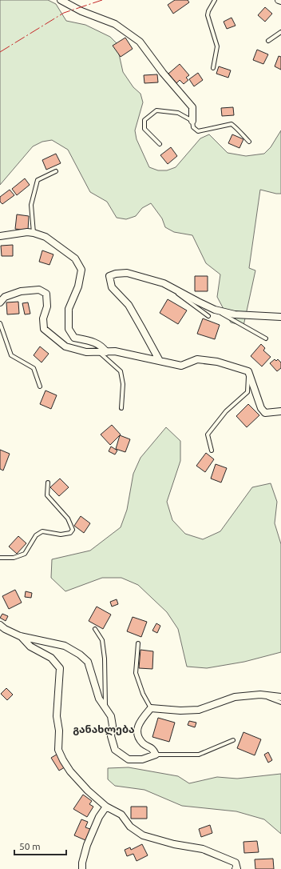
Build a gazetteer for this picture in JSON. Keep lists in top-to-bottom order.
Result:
{
  "districts": ["განახლება"],
  "scale_bar": "50 m"
}
